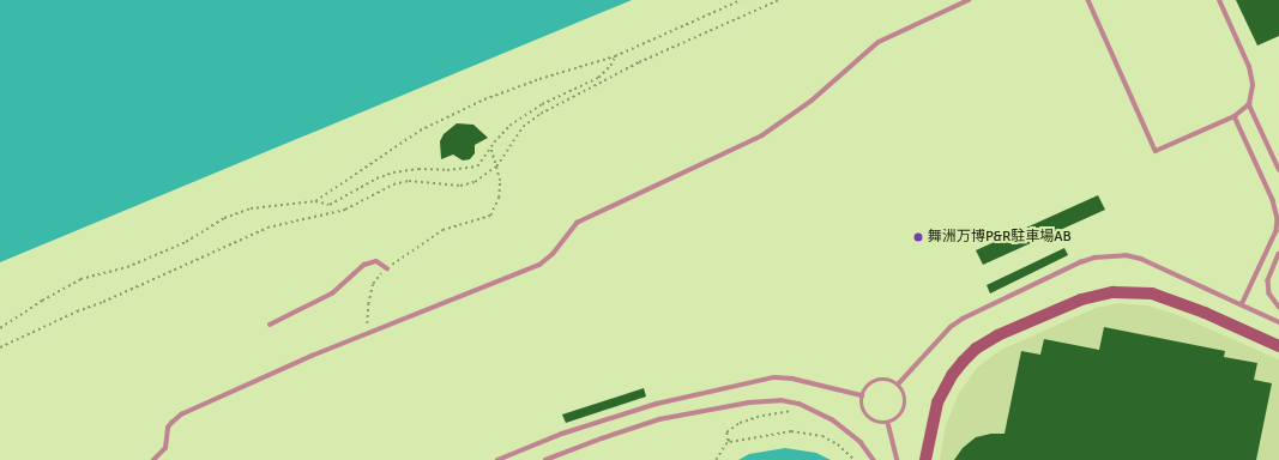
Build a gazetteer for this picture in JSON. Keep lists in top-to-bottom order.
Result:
{
  "places": ["舞洲万博P&R駐車場AB"]
}
